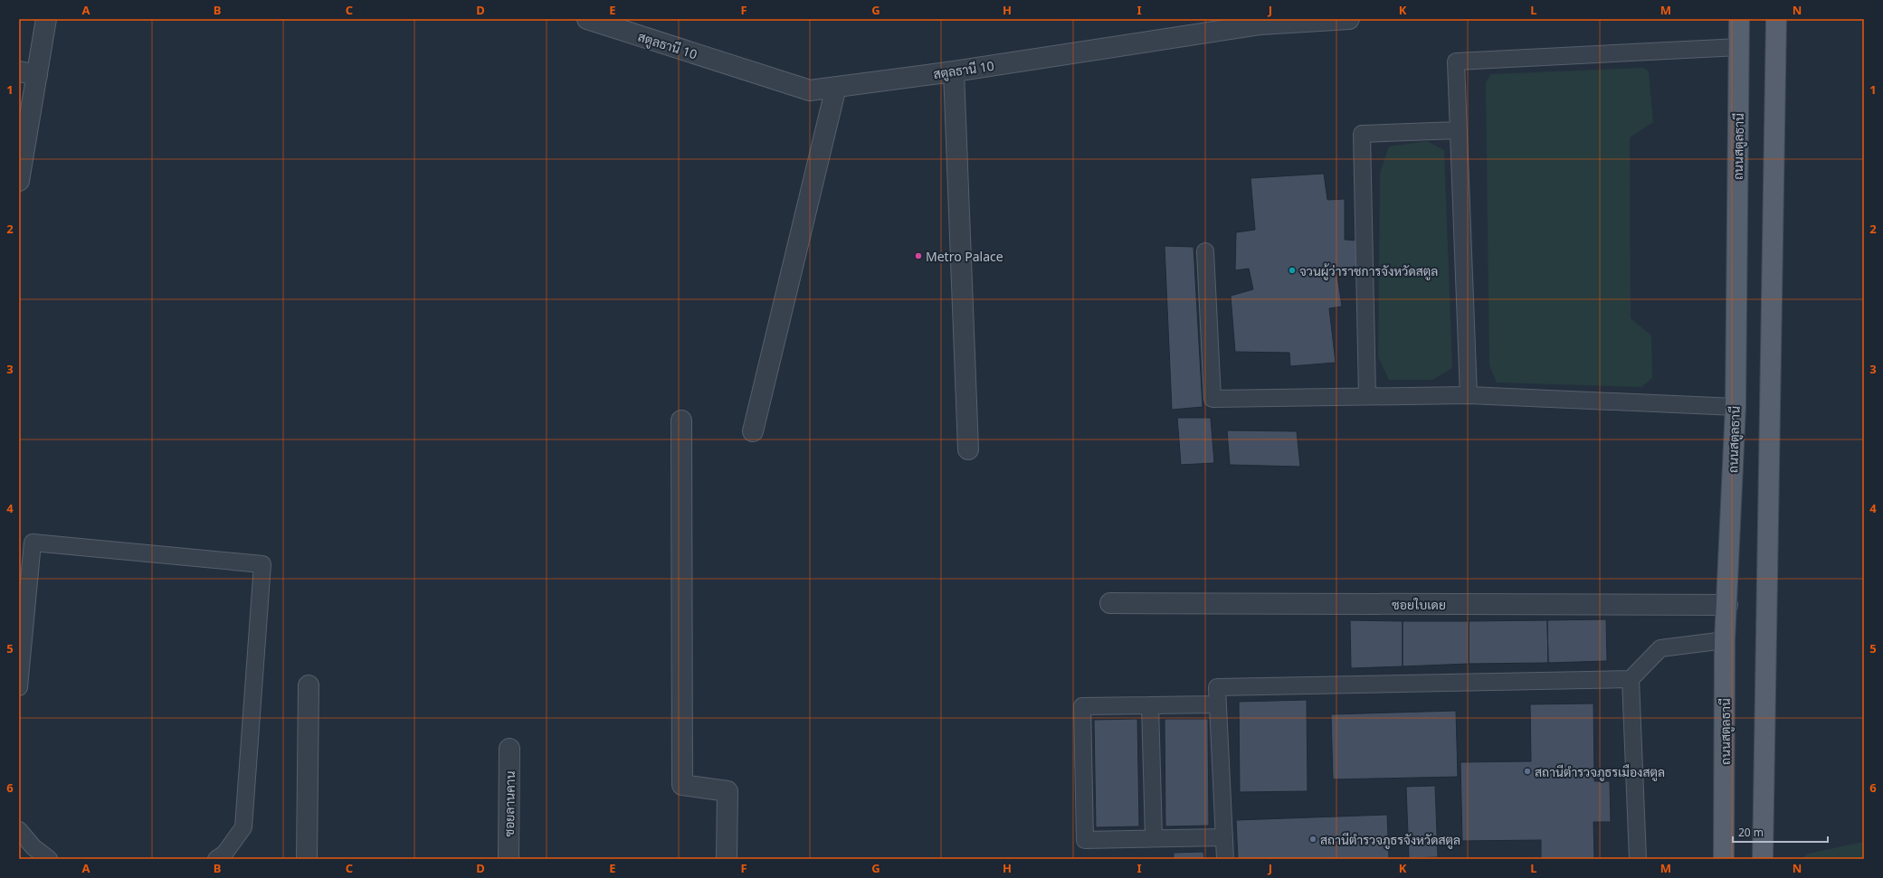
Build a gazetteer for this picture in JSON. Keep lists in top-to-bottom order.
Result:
{
  "streets": {
    "main road": ["ถนนสตูลธานี"],
    "street": ["สตูลธานี 10", "ซอยใบเดย", "ซอยลานคาน"]
  },
  "crossings": [
    ["ถนนสตูลธานี", "ซอยใบเดย"]
  ],
  "places": [
    "Metro Palace",
    "จวนผู้ว่าราชการจังหวัดสตูล",
    "สถานีตำรวจภูธรเมืองสตูล",
    "สถานีตำรวจภูธรจังหวัดสตูล"
  ],
  "scale_bar": "20 m",
  "grid": {
    "columns": [
      "A",
      "B",
      "C",
      "D",
      "E",
      "F",
      "G",
      "H",
      "I",
      "J",
      "K",
      "L",
      "M",
      "N"
    ],
    "rows": [
      "1",
      "2",
      "3",
      "4",
      "5",
      "6"
    ]
  }
}
